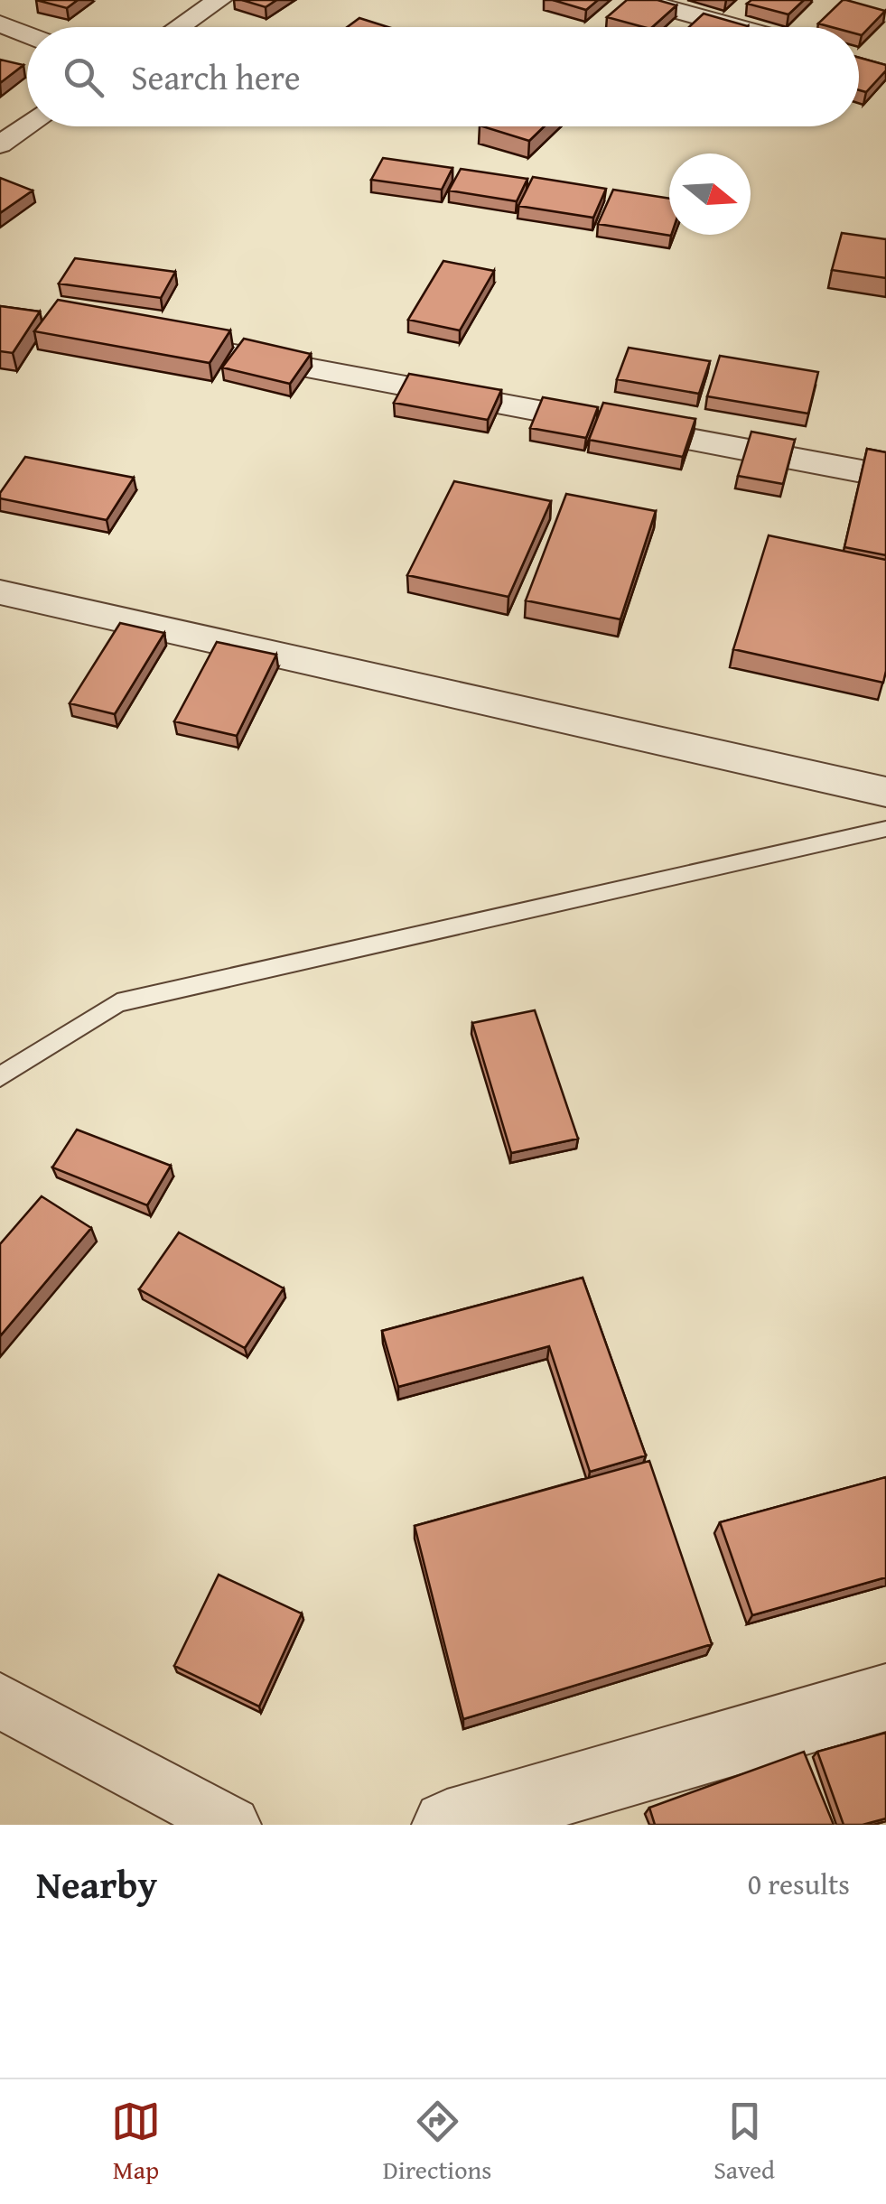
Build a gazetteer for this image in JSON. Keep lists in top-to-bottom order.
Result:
{
  "north": "right",
  "page": {
    "search": "Search here",
    "heading": ["Nearby", "0 results"],
    "nav": ["Map", "Directions", "Saved"]
  }
}
